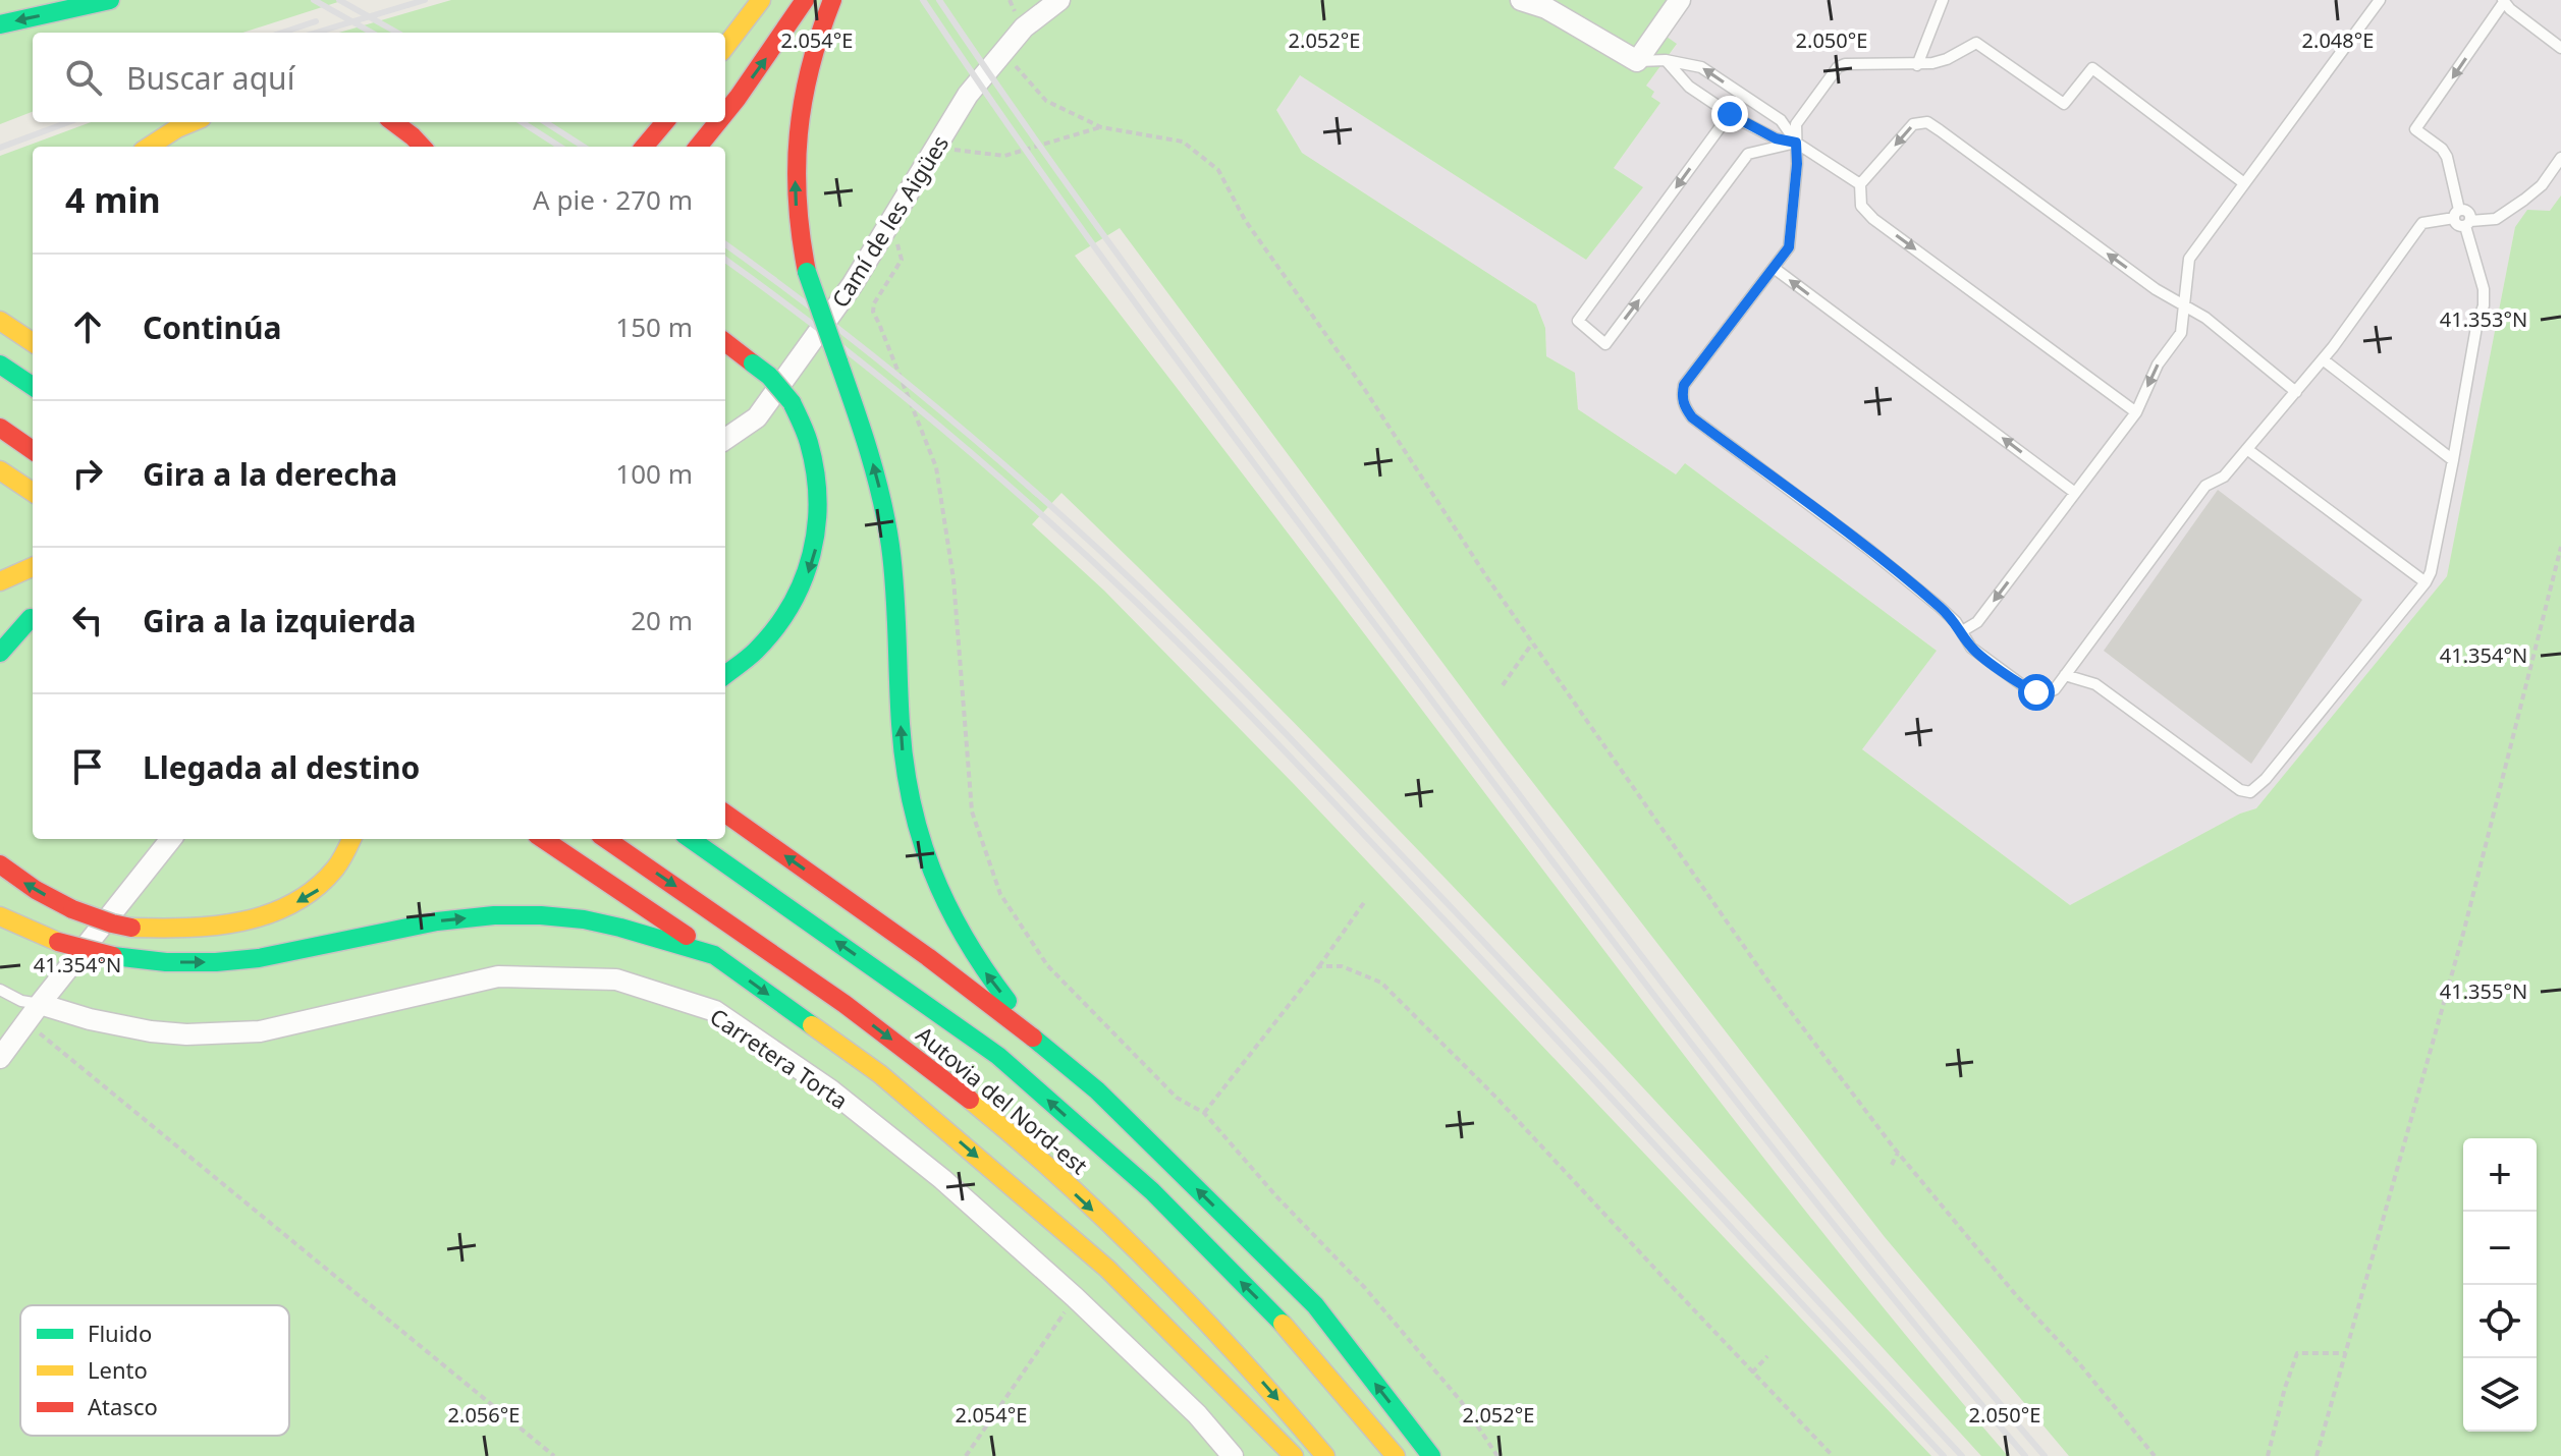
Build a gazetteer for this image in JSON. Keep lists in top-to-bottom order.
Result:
{
  "streets": {
    "highway": ["Autovia del Nord-est"],
    "street": ["Camí de les Aigües", "Carretera Torta"]
  },
  "legend": ["Fluido", "Lento", "Atasco"],
  "page": {
    "search": "Buscar aquí",
    "heading": ["4 min", "A pie · 270 m"],
    "list": [
      ["Continúa", "150 m"],
      ["Gira a la derecha", "100 m"],
      ["Gira a la izquierda", "20 m"],
      "Llegada al destino"
    ],
    "map_buttons": ["+", "−"]
  },
  "coordinates": [
    "2.054°E",
    "2.052°E",
    "2.050°E",
    "2.048°E",
    "41.353°N",
    "41.354°N",
    "41.355°N",
    "2.056°E"
  ]
}
